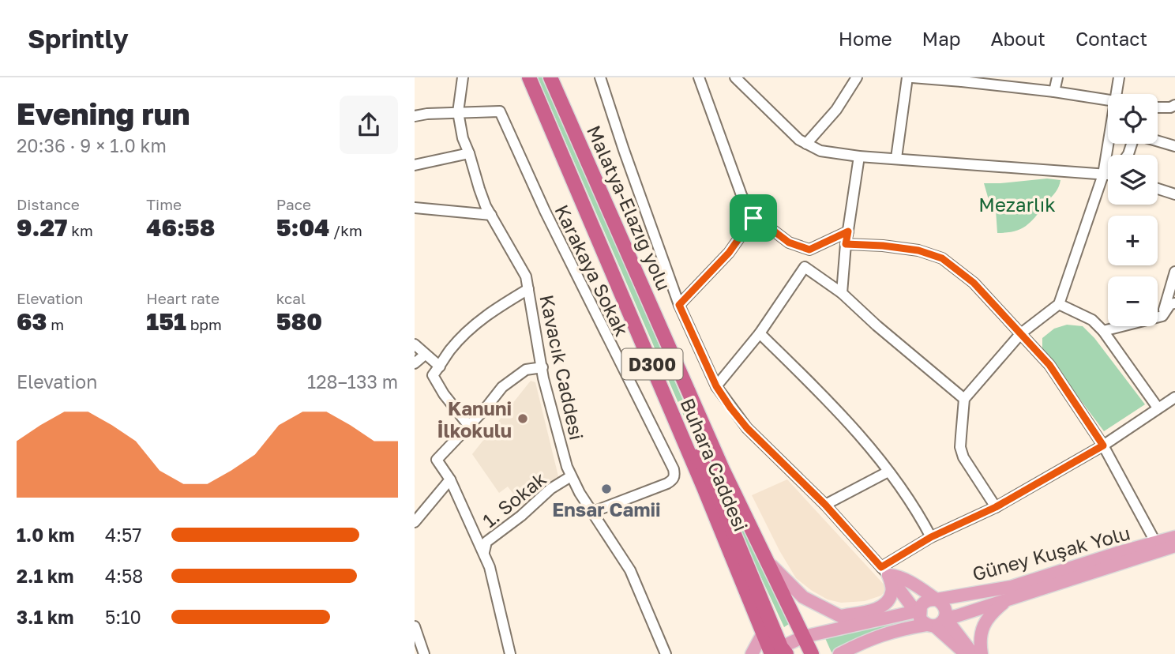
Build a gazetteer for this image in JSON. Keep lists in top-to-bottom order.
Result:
{
  "streets": {
    "highway": ["Malatya-Elazığ yolu", "D300", "Buhara Caddesi"],
    "main road": ["Güney Kuşak Yolu"],
    "street": ["Karakaya Sokak", "Kavacık Caddesi", "1. Sokak"]
  },
  "crossings": [
    ["Karakaya Sokak", "Kavacık Caddesi"],
    ["Kavacık Caddesi", "1. Sokak"]
  ],
  "parks": ["Mezarlık"],
  "places": ["Kanuni İlkokulu", "Ensar Camii"],
  "page": {
    "header": "Sprintly",
    "nav": [
      "Home",
      "Map",
      "About",
      "Contact"
    ],
    "heading": ["Evening run", "20:36 · 9 × 1.0 km"],
    "map_buttons": ["+", "−"],
    "stats": [
      ["Distance", "9.27 km"],
      ["Time", "46:58"],
      ["Pace", "5:04 /km"],
      ["Elevation", "63 m"],
      ["Heart rate", "151 bpm"],
      ["kcal", "580"]
    ],
    "chart": ["Elevation", "128–133 m"],
    "list": [
      {
        "name": "1.0 km",
        "note": "4:57"
      },
      {
        "name": "2.1 km",
        "note": "4:58"
      },
      {
        "name": "3.1 km",
        "note": "5:10"
      }
    ]
  }
}
